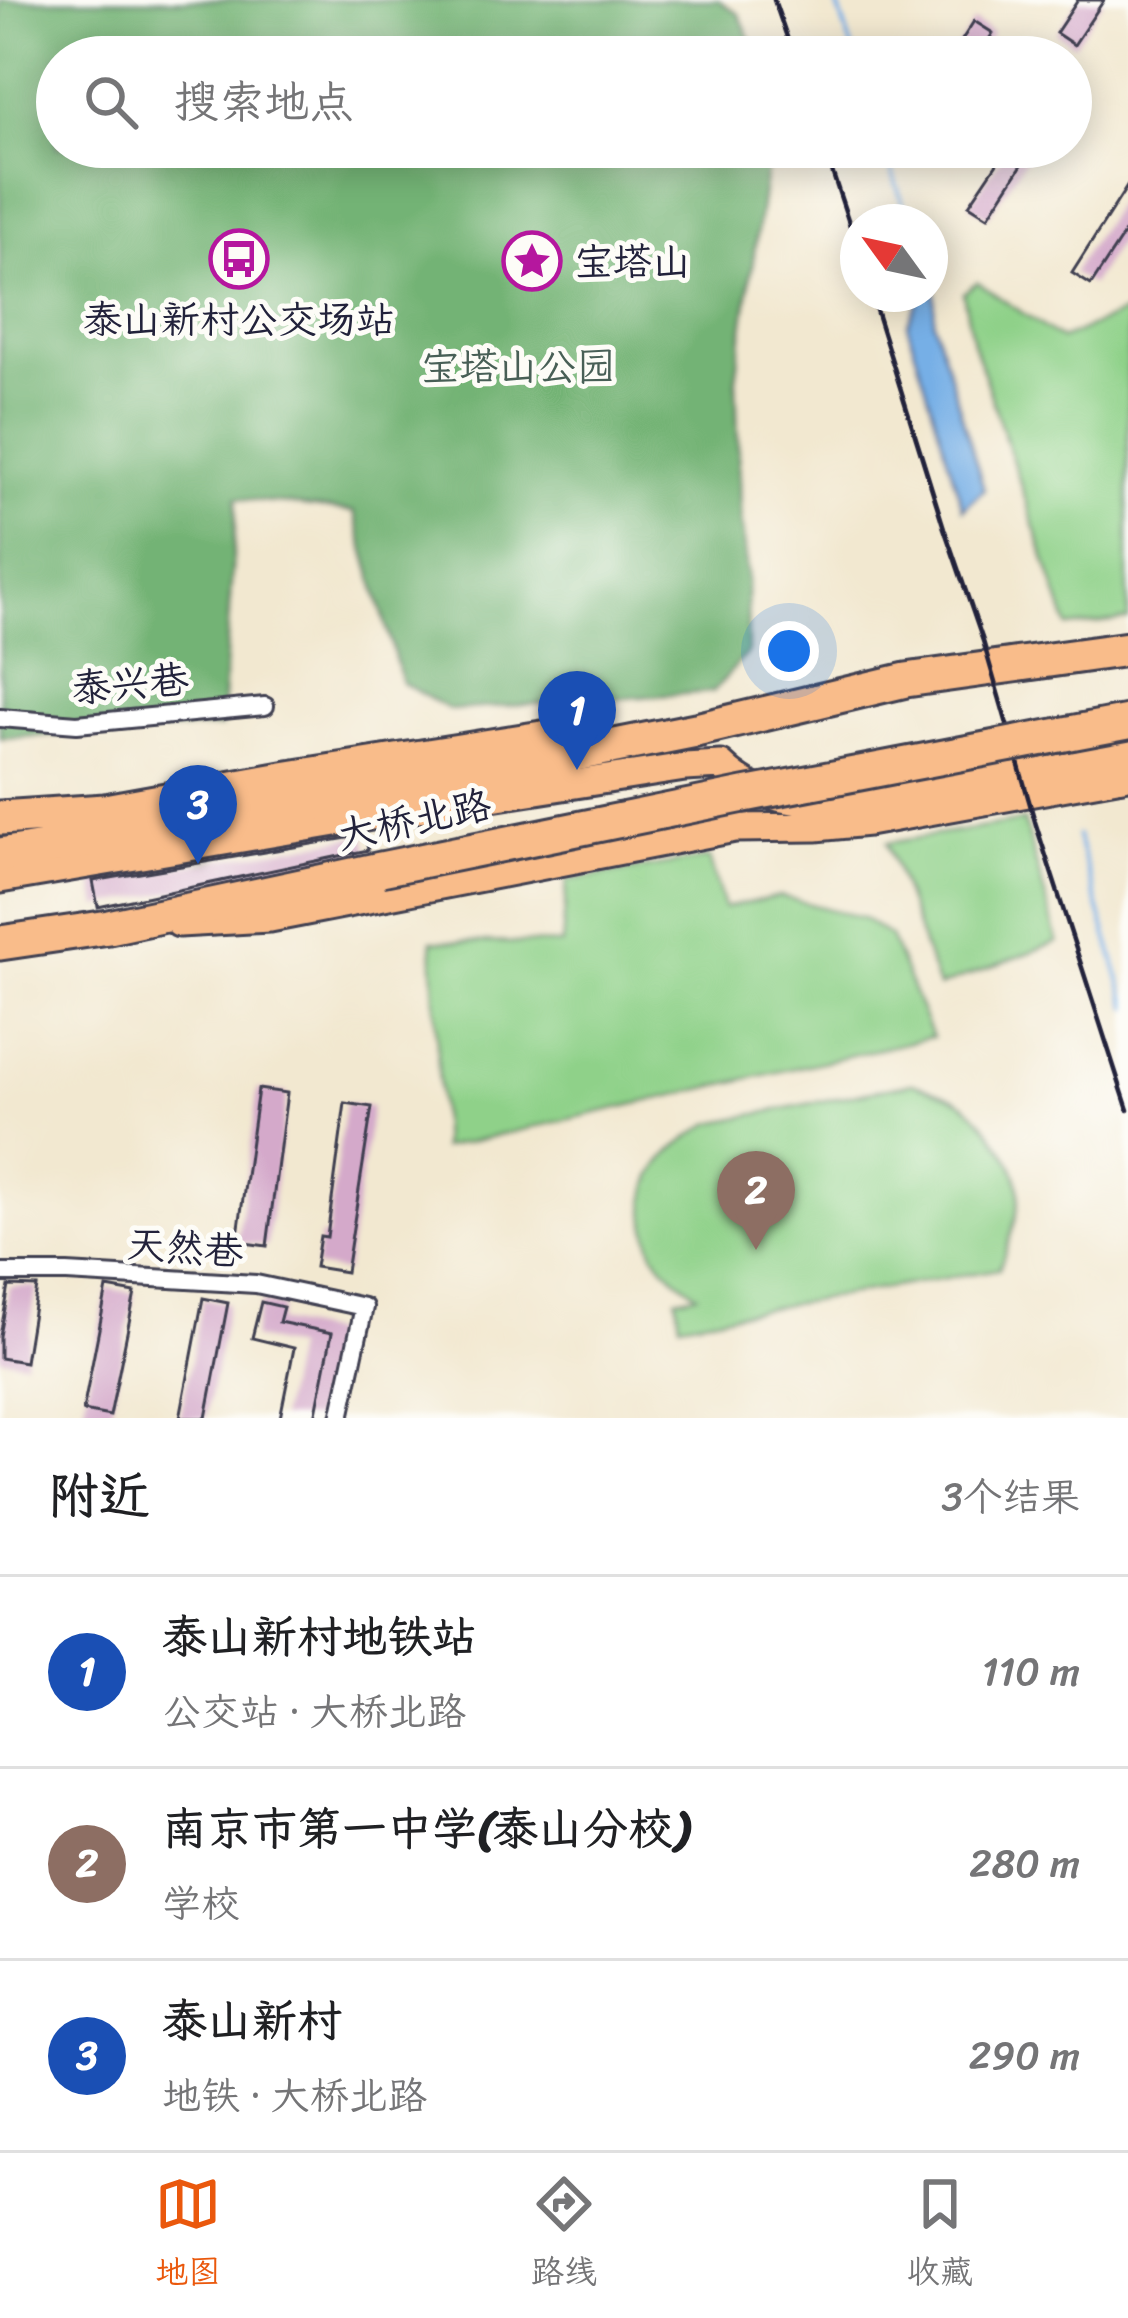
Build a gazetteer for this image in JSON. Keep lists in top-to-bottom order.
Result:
{
  "streets": {
    "highway": ["大桥北路"],
    "street": ["泰兴巷", "天然巷"]
  },
  "parks": ["宝塔山公园"],
  "places": {
    "bus stop": ["泰山新村公交场站"],
    "place": ["宝塔山"]
  },
  "north": "top left",
  "page": {
    "search": "搜索地点",
    "pins": ["1", "3", "2"],
    "heading": ["附近", "3个结果"],
    "list": [
      {
        "mark": "1",
        "name": "泰山新村地铁站",
        "note": "公交站 · 大桥北路",
        "value": "110 m"
      },
      {
        "mark": "2",
        "name": "南京市第一中学(泰山分校)",
        "note": "学校",
        "value": "280 m"
      },
      {
        "mark": "3",
        "name": "泰山新村",
        "note": "地铁 · 大桥北路",
        "value": "290 m"
      }
    ],
    "nav": ["地图", "路线", "收藏"]
  }
}
